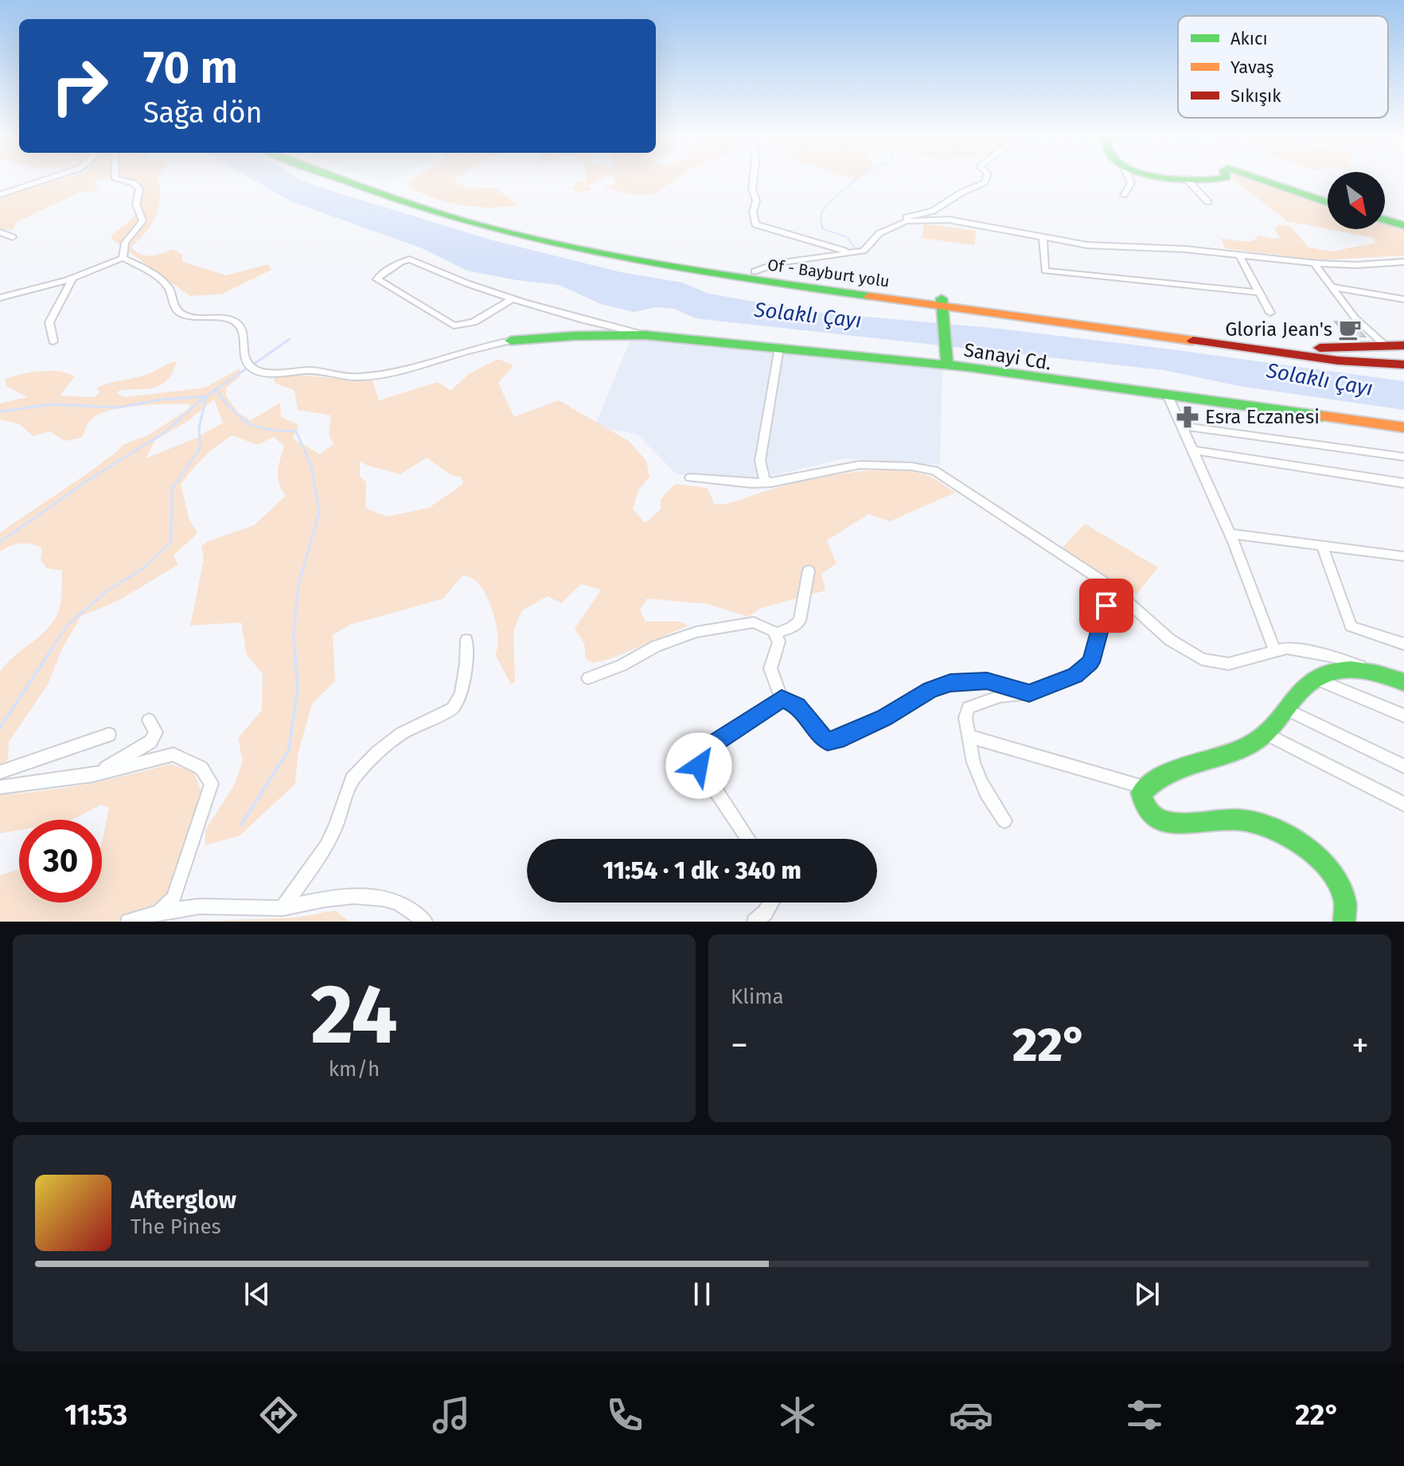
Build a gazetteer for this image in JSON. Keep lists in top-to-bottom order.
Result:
{
  "streets": {
    "main road": ["Of - Bayburt yolu", "Sanayi Cd."]
  },
  "water": ["Solaklı Çayı"],
  "places": {
    "cafe": ["Gloria Jean's"],
    "pharmacy": ["Esra Eczanesi"]
  },
  "legend": ["Akıcı", "Yavaş", "Sıkışık"],
  "north": "bottom right",
  "page": {
    "turn": ["70 m", "Sağa dön"],
    "limit": "30",
    "trip": "11:54 · 1 dk · 340 m",
    "tile": [
      ["24", "km/h"],
      "Klima"
    ],
    "heat": ["−", "22°", "+"],
    "song": ["Afterglow", "The Pines"],
    "tabs": ["11:53", "22°"]
  }
}
